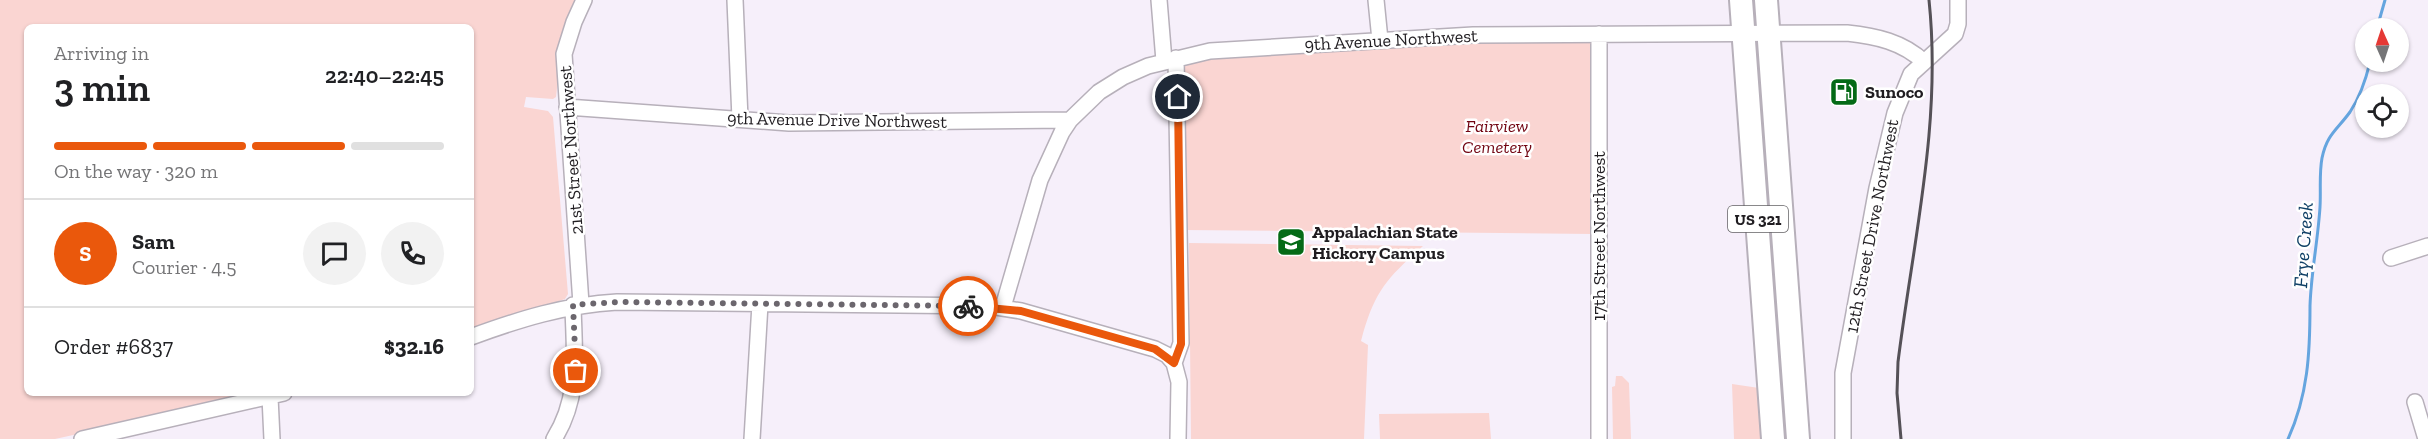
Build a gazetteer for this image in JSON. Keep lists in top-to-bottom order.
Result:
{
  "streets": {
    "highway": ["US 321"],
    "street": [
      "9th Avenue Northwest",
      "9th Avenue Drive Northwest",
      "21st Street Northwest",
      "12th Street Drive Northwest",
      "17th Street Northwest"
    ]
  },
  "crossings": [
    ["9th Avenue Northwest", "9th Avenue Drive Northwest"],
    ["9th Avenue Northwest", "US 321"],
    ["9th Avenue Northwest", "12th Street Drive Northwest"],
    ["9th Avenue Northwest", "17th Street Northwest"],
    ["9th Avenue Drive Northwest", "21st Street Northwest"]
  ],
  "water": ["Frye Creek"],
  "parks": ["Fairview Cemetery"],
  "places": {
    "fuel station": ["Sunoco"],
    "school or university": ["Appalachian State Hickory Campus"]
  },
  "north": "top",
  "page": {
    "heading": ["3 min", "Arriving in", "22:40–22:45"],
    "panel": [
      "Sam",
      "Courier · 4.5",
      "Order #6837",
      "$32.16"
    ],
    "bar": "On the way · 320 m",
    "round": "S"
  }
}
